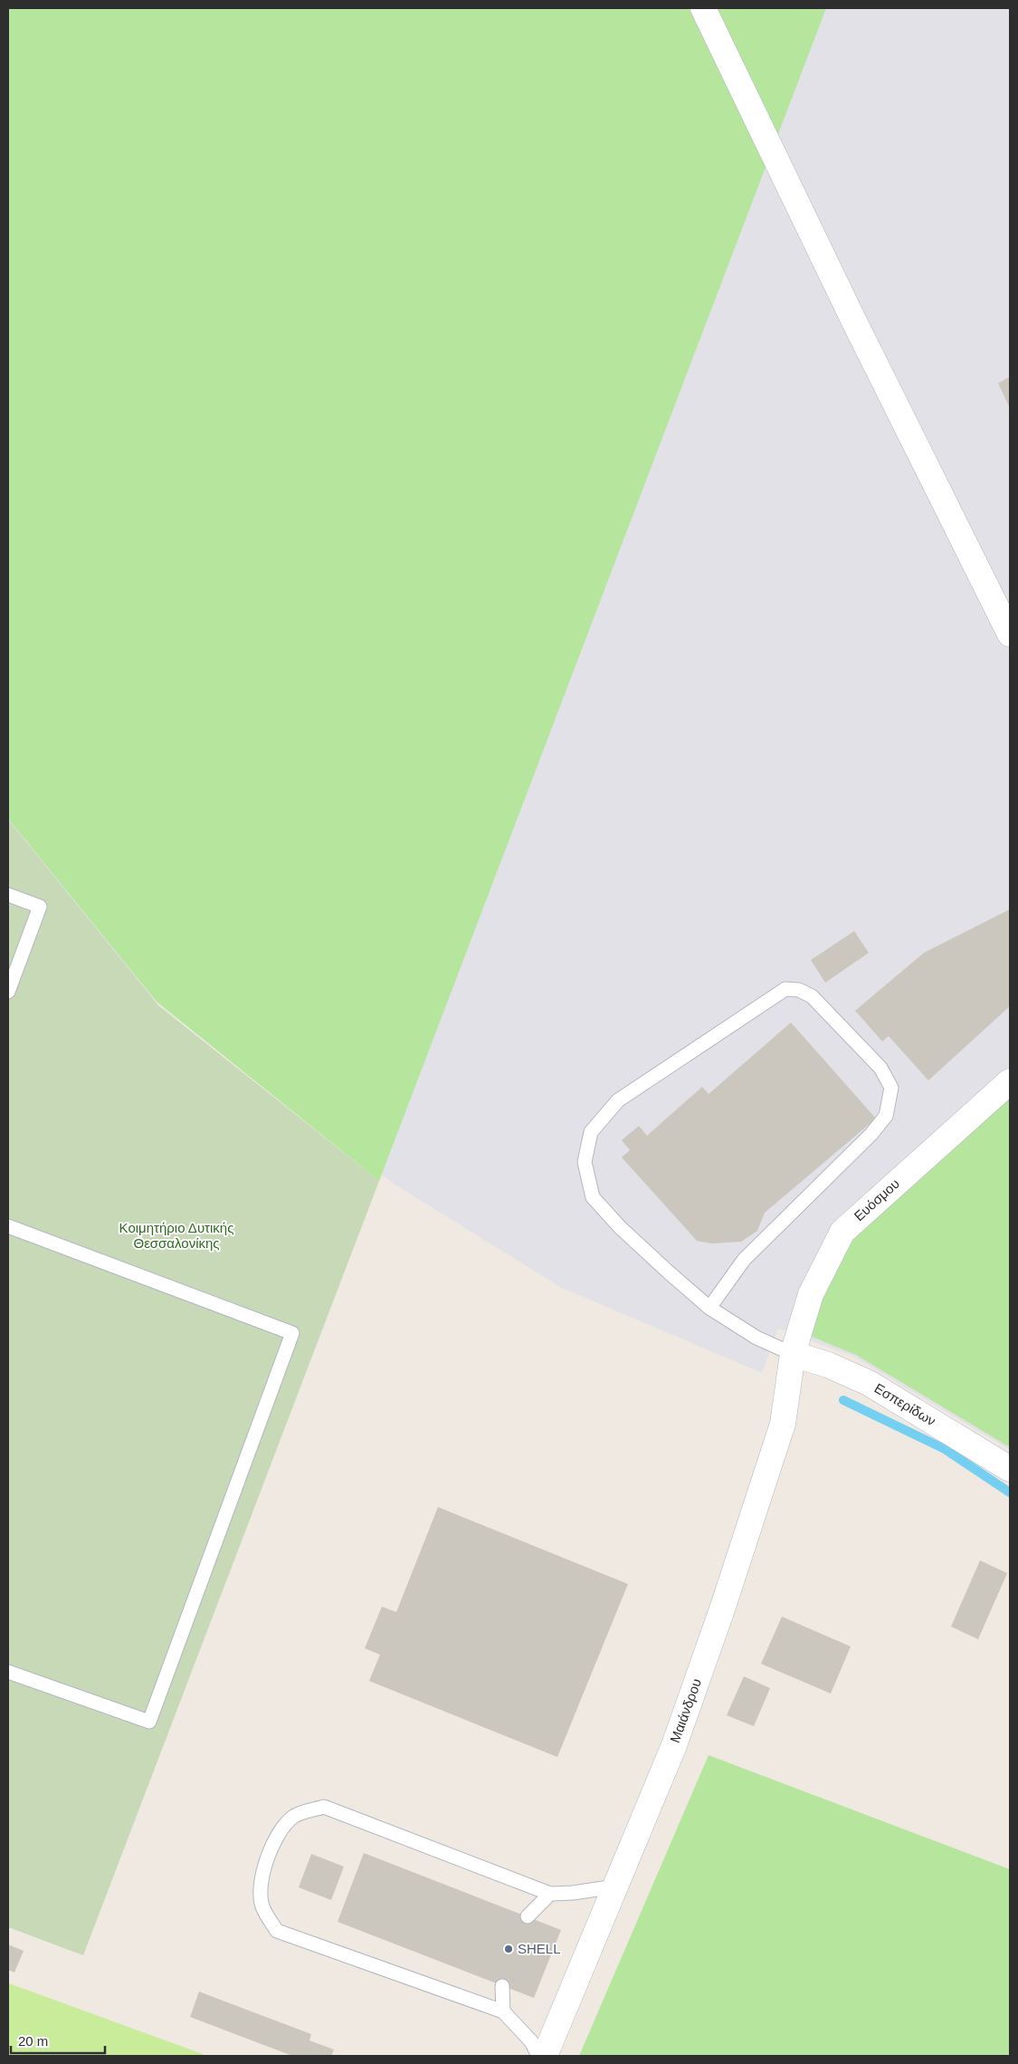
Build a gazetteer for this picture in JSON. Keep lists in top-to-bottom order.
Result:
{
  "streets": {
    "main road": ["Ευόσμου", "Εσπερίδων", "Μαιάνδρου"]
  },
  "crossings": [
    ["Ευόσμου", "Εσπερίδων"],
    ["Ευόσμου", "Μαιάνδρου"],
    ["Εσπερίδων", "Μαιάνδρου"]
  ],
  "parks": ["Κοιμητήριο Δυτικής Θεσσαλονίκης"],
  "places": ["SHELL"],
  "scale_bar": "20 m"
}
